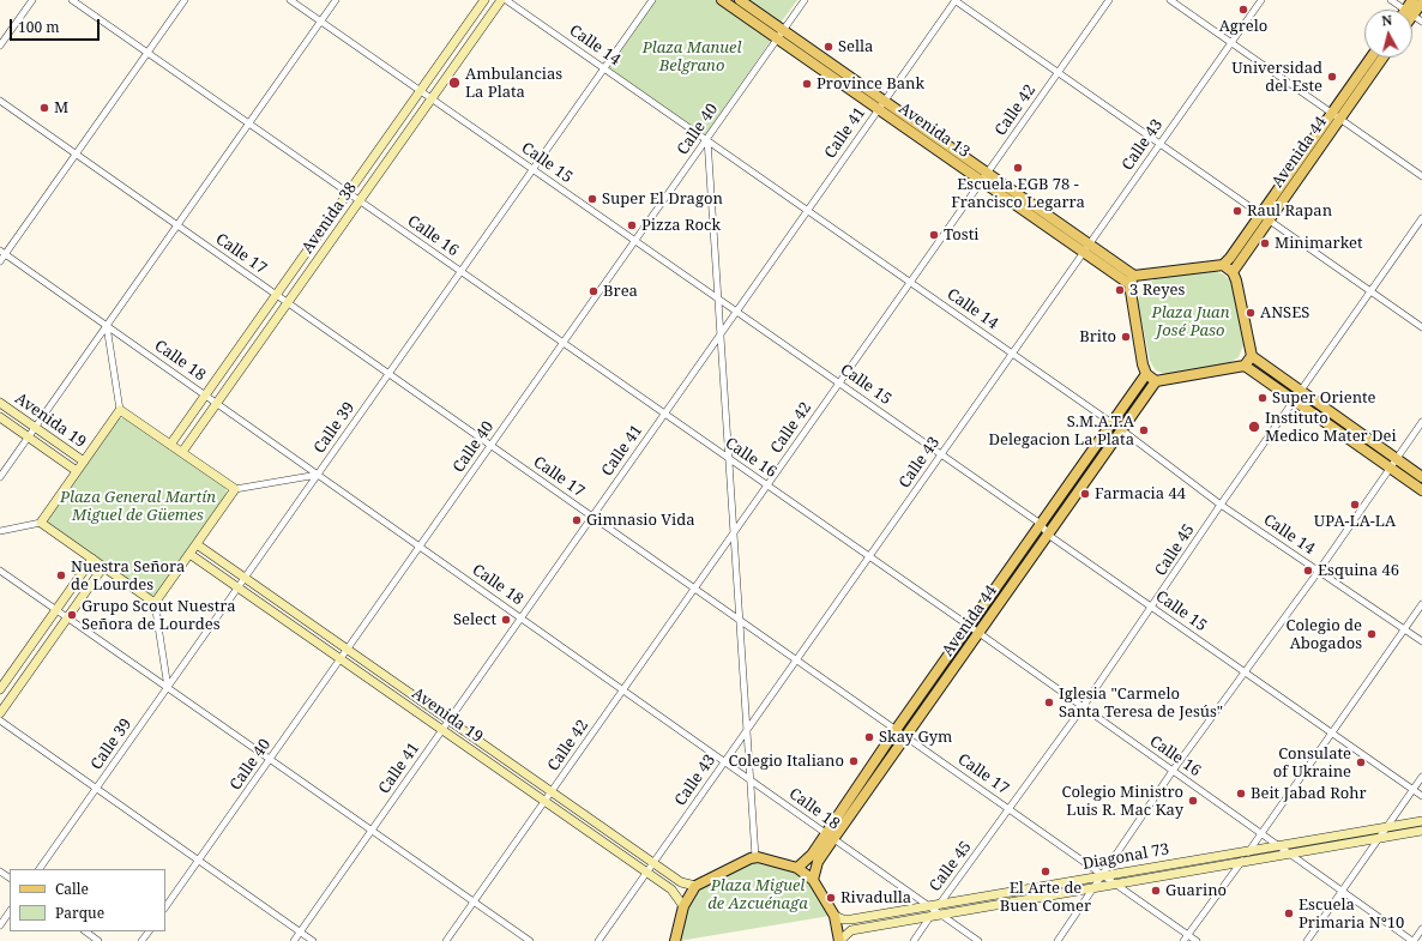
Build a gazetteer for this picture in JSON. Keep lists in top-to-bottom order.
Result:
{
  "streets": {
    "main road": [
      "Avenida 13",
      "Avenida 44",
      "Avenida 38",
      "Avenida 19",
      "Diagonal 73"
    ],
    "street": [
      "Calle 14",
      "Calle 42",
      "Calle 40",
      "Calle 41",
      "Calle 43",
      "Calle 15",
      "Calle 16",
      "Calle 17",
      "Calle 18",
      "Calle 39",
      "Calle 45"
    ]
  },
  "crossings": [
    ["Calle 14", "Calle 42"],
    ["Calle 14", "Calle 40"],
    ["Calle 14", "Calle 41"],
    ["Calle 14", "Calle 43"],
    ["Calle 14", "Avenida 44"],
    ["Calle 14", "Calle 39"],
    ["Calle 14", "Calle 45"],
    ["Calle 42", "Avenida 13"],
    ["Calle 42", "Calle 15"],
    ["Calle 42", "Calle 16"],
    ["Calle 42", "Calle 17"],
    ["Calle 42", "Calle 18"],
    ["Calle 42", "Avenida 19"],
    ["Calle 40", "Avenida 13"],
    ["Calle 40", "Calle 15"],
    ["Calle 40", "Calle 16"],
    ["Calle 40", "Calle 17"],
    ["Calle 40", "Calle 18"],
    ["Calle 40", "Avenida 19"],
    ["Avenida 13", "Calle 41"],
    ["Avenida 13", "Calle 43"],
    ["Calle 41", "Calle 15"],
    ["Calle 41", "Calle 16"],
    ["Calle 41", "Calle 17"],
    ["Calle 41", "Calle 18"],
    ["Calle 41", "Avenida 19"],
    ["Calle 43", "Calle 15"],
    ["Calle 43", "Calle 16"],
    ["Calle 43", "Calle 17"],
    ["Calle 43", "Calle 18"],
    ["Calle 43", "Avenida 19"],
    ["Avenida 44", "Calle 15"],
    ["Avenida 44", "Calle 16"],
    ["Avenida 44", "Calle 17"],
    ["Avenida 44", "Calle 18"],
    ["Calle 15", "Avenida 38"],
    ["Calle 15", "Calle 39"],
    ["Calle 15", "Calle 45"],
    ["Avenida 38", "Calle 16"],
    ["Avenida 38", "Calle 17"],
    ["Avenida 38", "Calle 18"],
    ["Calle 16", "Calle 39"],
    ["Calle 16", "Calle 45"],
    ["Calle 16", "Diagonal 73"],
    ["Calle 17", "Calle 39"],
    ["Calle 17", "Calle 45"],
    ["Calle 17", "Diagonal 73"],
    ["Calle 18", "Calle 39"],
    ["Calle 18", "Calle 45"],
    ["Calle 18", "Diagonal 73"],
    ["Avenida 19", "Calle 39"],
    ["Calle 45", "Diagonal 73"]
  ],
  "parks": [
    "Plaza Manuel Belgrano",
    "Plaza Juan José Paso",
    "Plaza General Martín Miguel de Güemes",
    "Plaza Miguel de Azcuénaga"
  ],
  "places": [
    "Agrelo",
    "Sella",
    "Universidad del Este",
    "Ambulancias La Plata",
    "Province Bank",
    "M",
    "Escuela EGB 78 - Francisco Legarra",
    "Super El Dragon",
    "Raul Rapan",
    "Pizza Rock",
    "Tosti",
    "Minimarket",
    "3 Reyes",
    "Brea",
    "ANSES",
    "Brito",
    "Super Oriente",
    "Instituto Medico Mater Dei",
    "S.M.A.T.A Delegacion La Plata",
    "Farmacia 44",
    "UPA-LA-LA",
    "Gimnasio Vida",
    "Esquina 46",
    "Nuestra Señora de Lourdes",
    "Grupo Scout Nuestra Señora de Lourdes",
    "Select",
    "Colegio de Abogados",
    "Iglesia \"Carmelo Santa Teresa de Jesús\"",
    "Skay Gym",
    "Colegio Italiano",
    "Consulate of Ukraine",
    "Beit Jabad Rohr",
    "Colegio Ministro Luis R. Mac Kay",
    "El Arte de Buen Comer",
    "Guarino",
    "Rivadulla",
    "Escuela Primaria N°10"
  ],
  "legend": ["Calle", "Parque"],
  "scale_bar": "100 m",
  "north": "top"
}
